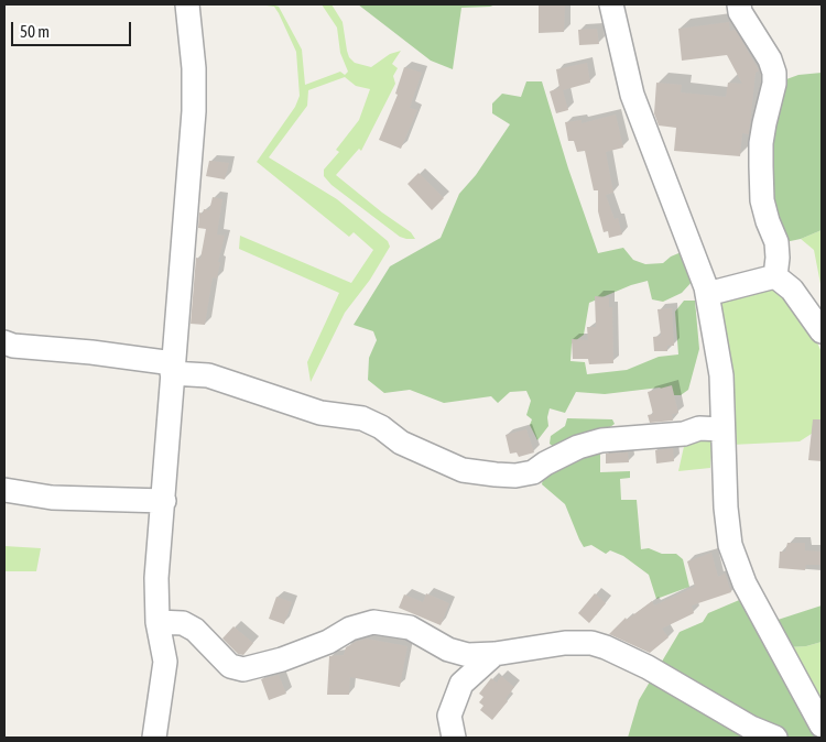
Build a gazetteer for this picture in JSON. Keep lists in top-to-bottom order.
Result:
{
  "scale_bar": "50 m"
}
